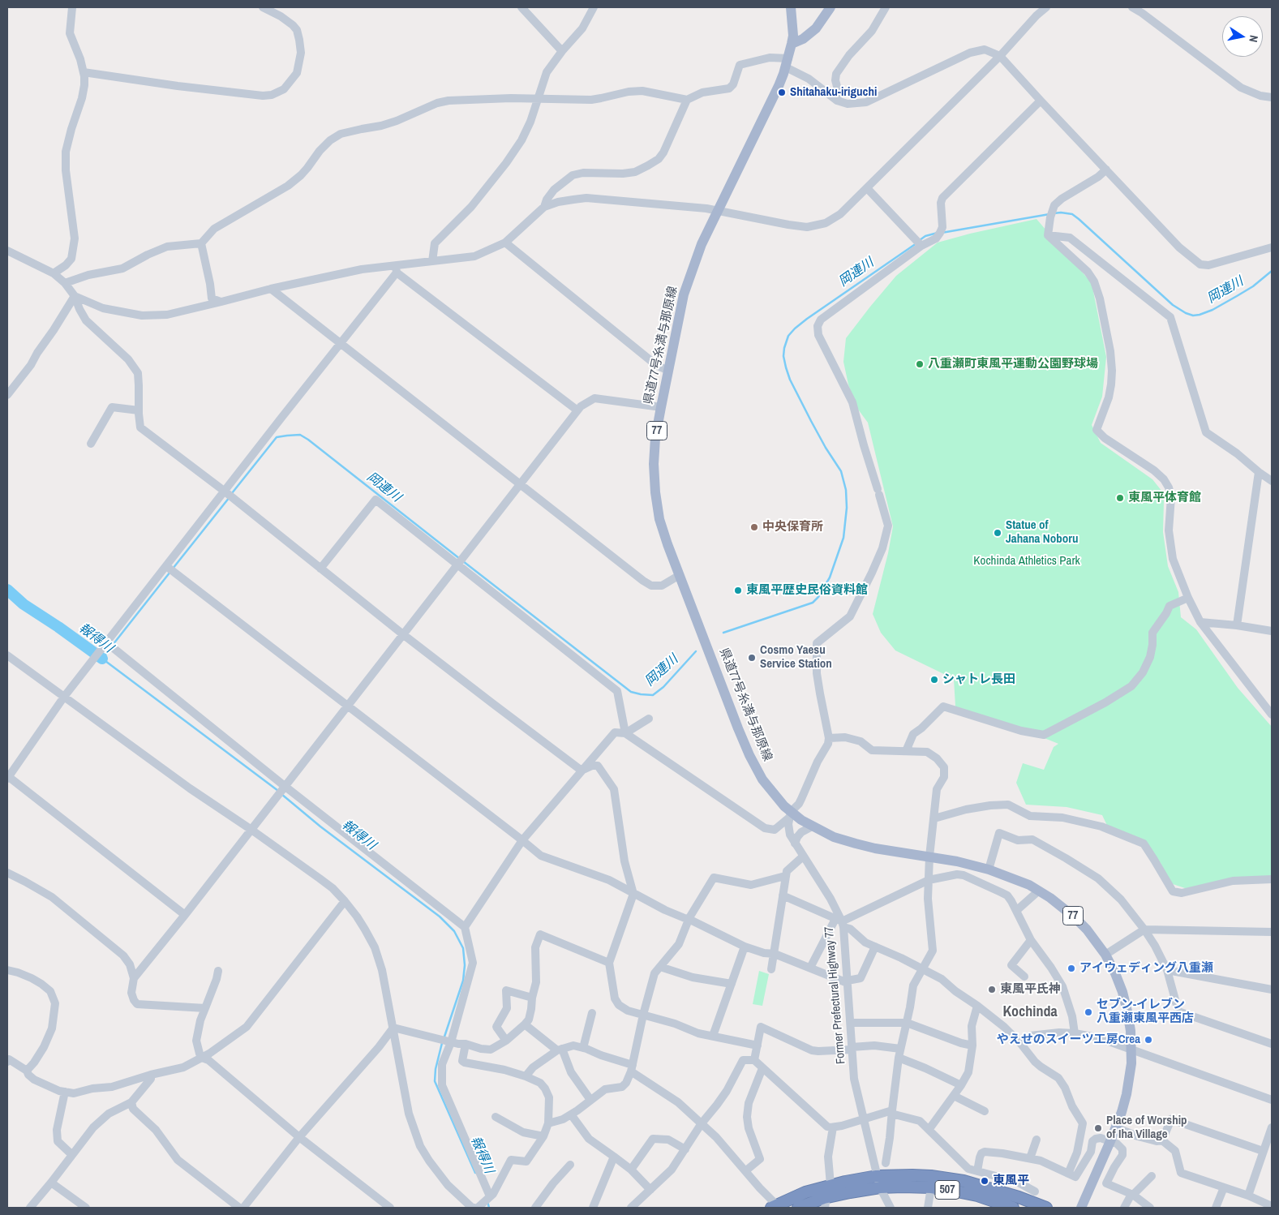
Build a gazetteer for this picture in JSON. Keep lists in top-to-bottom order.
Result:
{
  "streets": {
    "highway": ["507"],
    "main road": ["県道77号糸満与那原線", "77"],
    "street": ["Former Prefectural Highway 77"]
  },
  "crossings": [
    ["県道77号糸満与那原線", "Former Prefectural Highway 77"],
    ["Former Prefectural Highway 77", "507"]
  ],
  "districts": ["Kochinda"],
  "water": ["岡連川", "報得川"],
  "parks": ["Kochinda Athletics Park"],
  "places": [
    "Shitahaku-iriguchi",
    "八重瀬町東風平運動公園野球場",
    "東風平体育館",
    "中央保育所",
    "Statue of Jahana Noboru",
    "東風平歴史民俗資料館",
    "Cosmo Yaesu Service Station",
    "シャトレ長田",
    "アイウェディング八重瀬",
    "東風平氏神",
    "セブン-イレブン 八重瀬東風平西店",
    "やえせのスイーツ工房Crea",
    "Place of Worship of Iha Village",
    "東風平"
  ],
  "north": "right"
}
